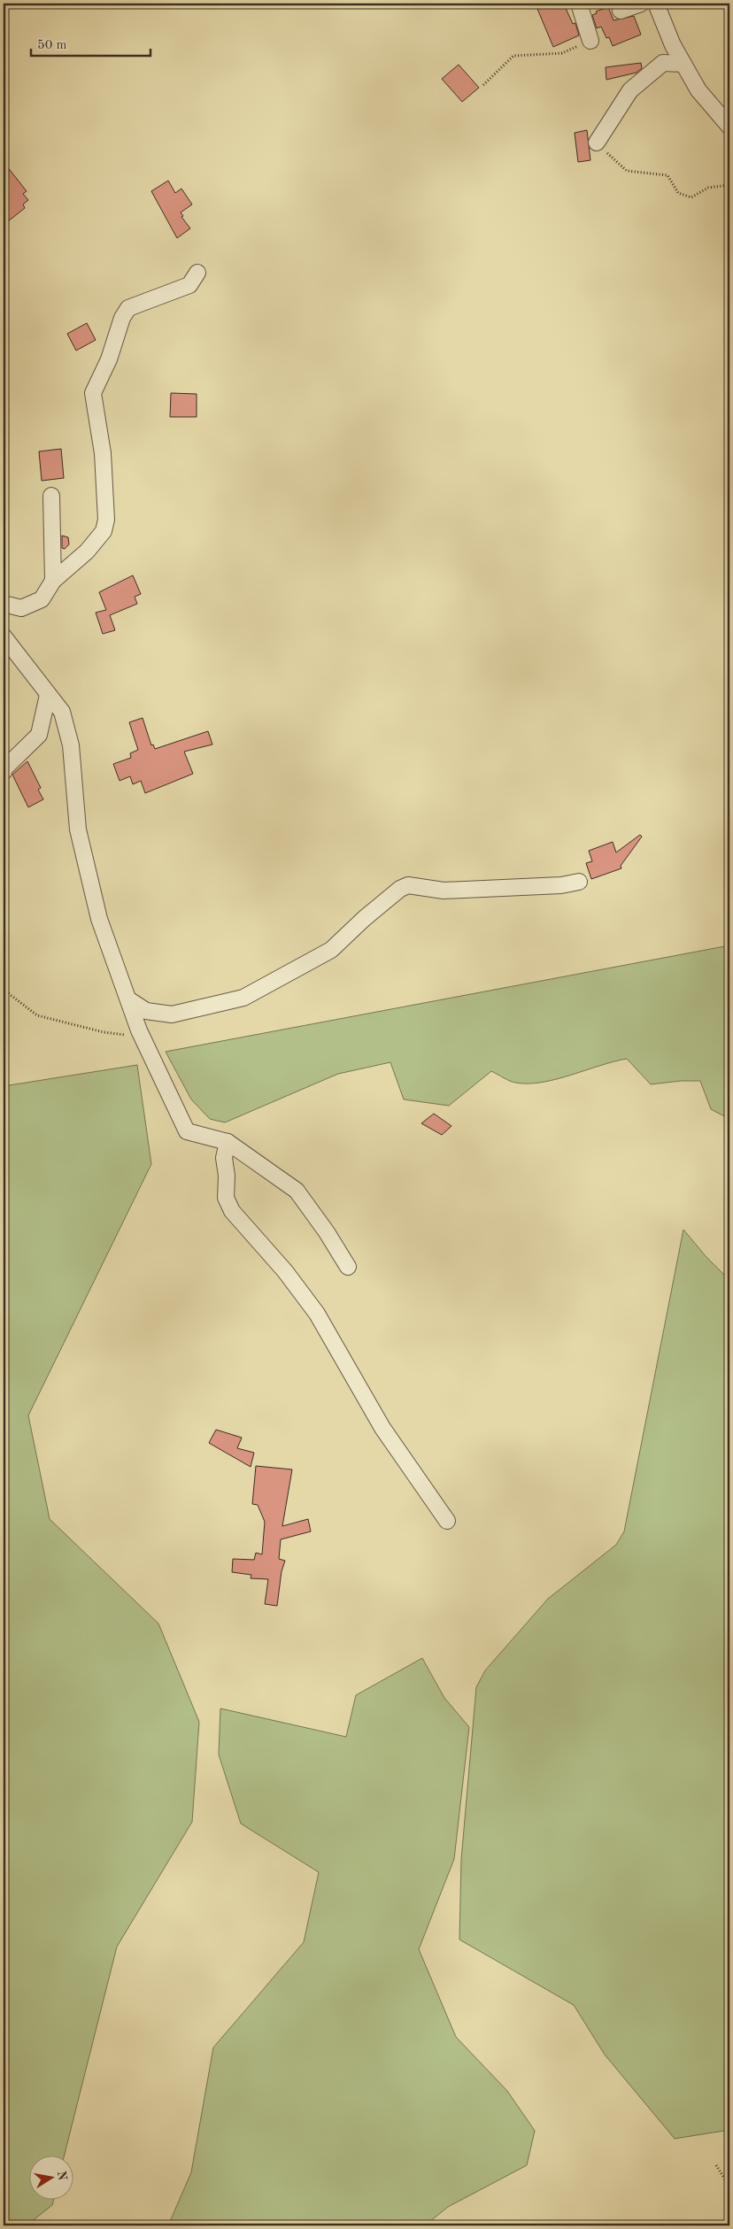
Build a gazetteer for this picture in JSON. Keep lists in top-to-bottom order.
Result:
{
  "scale_bar": "50 m",
  "north": "right"
}
